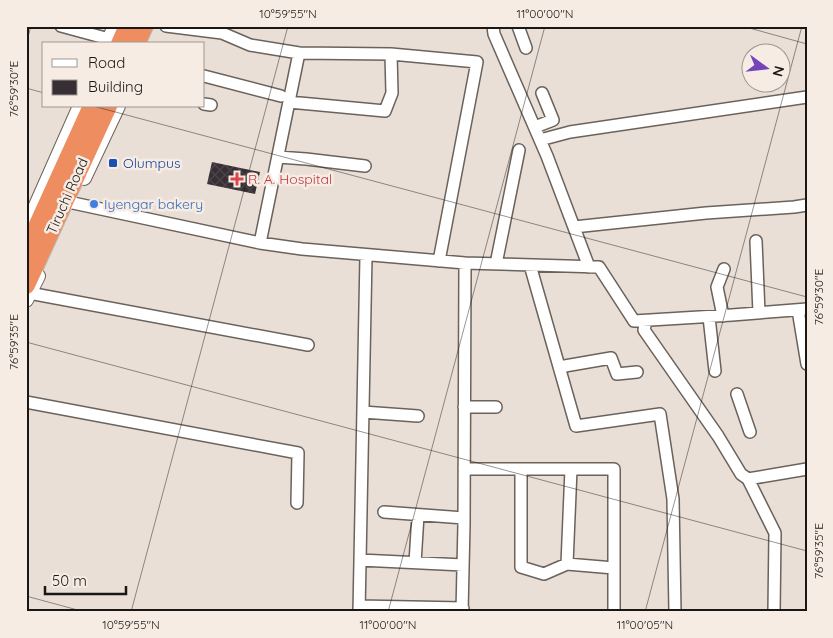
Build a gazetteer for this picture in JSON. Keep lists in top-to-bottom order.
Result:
{
  "streets": {
    "highway": ["Tiruchi Road"]
  },
  "places": {
    "transit": ["Olumpus"],
    "health": ["R. A. Hospital"],
    "other": ["Iyengar bakery"]
  },
  "legend": ["Road", "Building"],
  "scale_bar": "50 m",
  "north": "right",
  "coordinates": [
    "10°59'55\"N",
    "11°00'00\"N",
    "76°59'30\"E",
    "76°59'35\"E",
    "11°00'05\"N"
  ]
}
